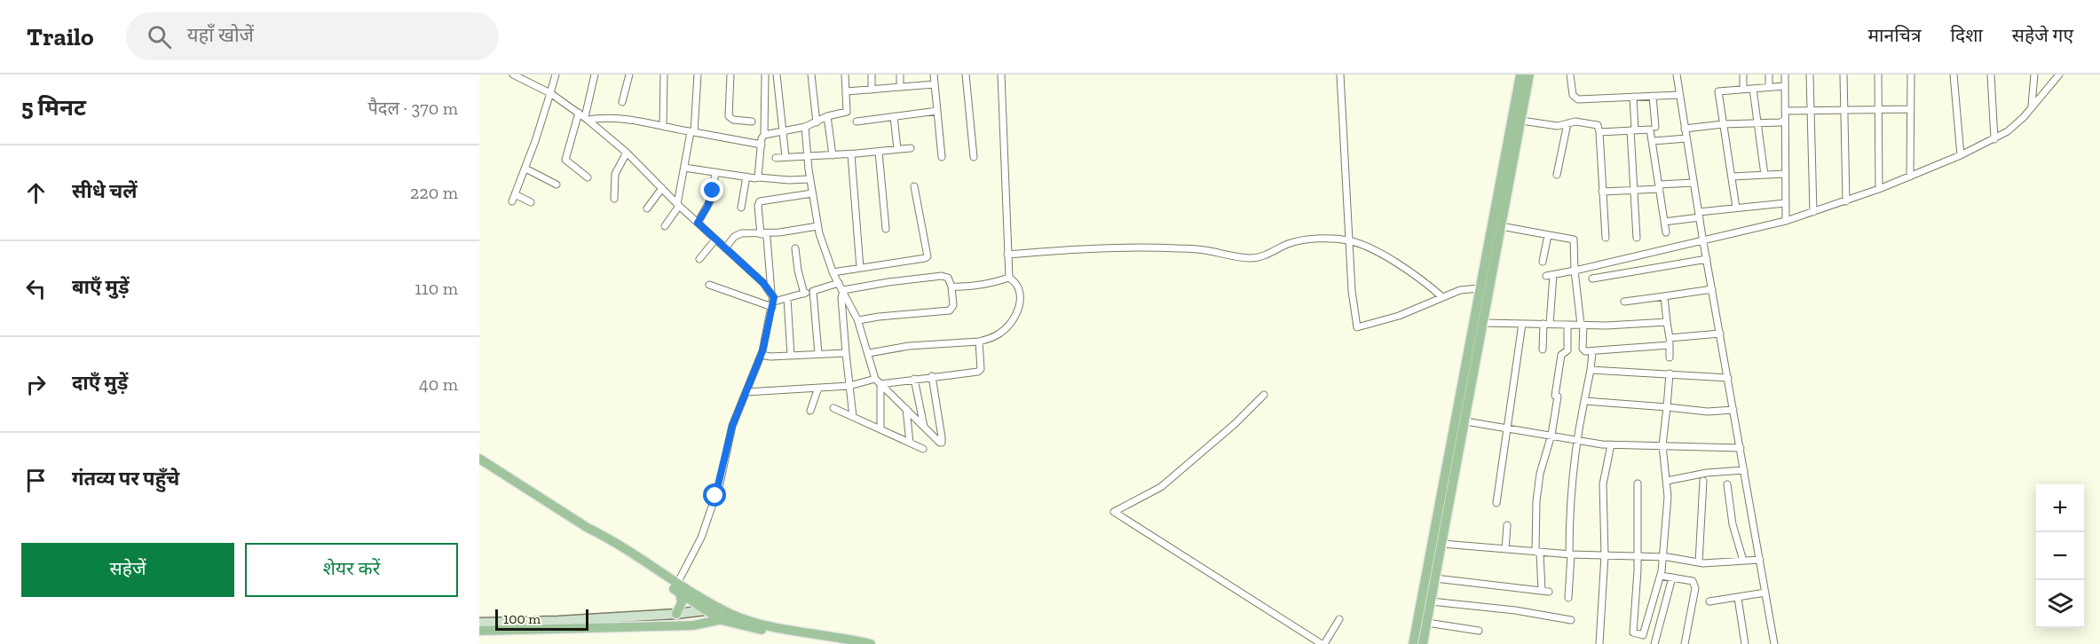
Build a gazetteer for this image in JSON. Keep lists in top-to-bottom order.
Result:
{
  "scale_bar": "100 m",
  "page": {
    "header": "Trailo",
    "search": "यहाँ खोजें",
    "nav": ["मानचित्र", "दिशा", "सहेजे गए"],
    "heading": ["5 मिनट", "पैदल · 370 m"],
    "list": [
      ["सीधे चलें", "220 m"],
      ["बाएँ मुड़ें", "110 m"],
      ["दाएँ मुड़ें", "40 m"],
      "गंतव्य पर पहुँचे"
    ],
    "map_buttons": ["+", "−"],
    "buttons": ["सहेजें", "शेयर करें"],
    "scale": "100 m"
  }
}
